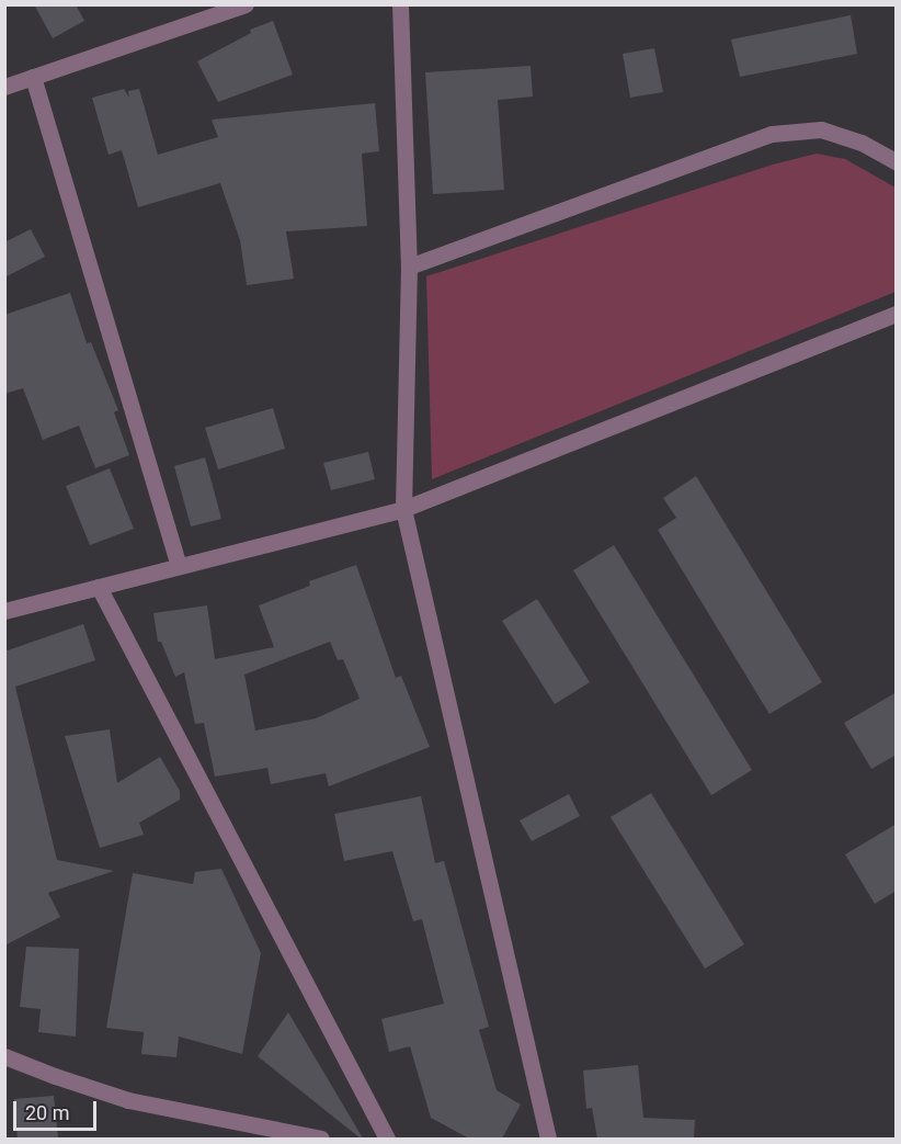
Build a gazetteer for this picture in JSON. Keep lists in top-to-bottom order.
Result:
{
  "scale_bar": "20 m"
}
